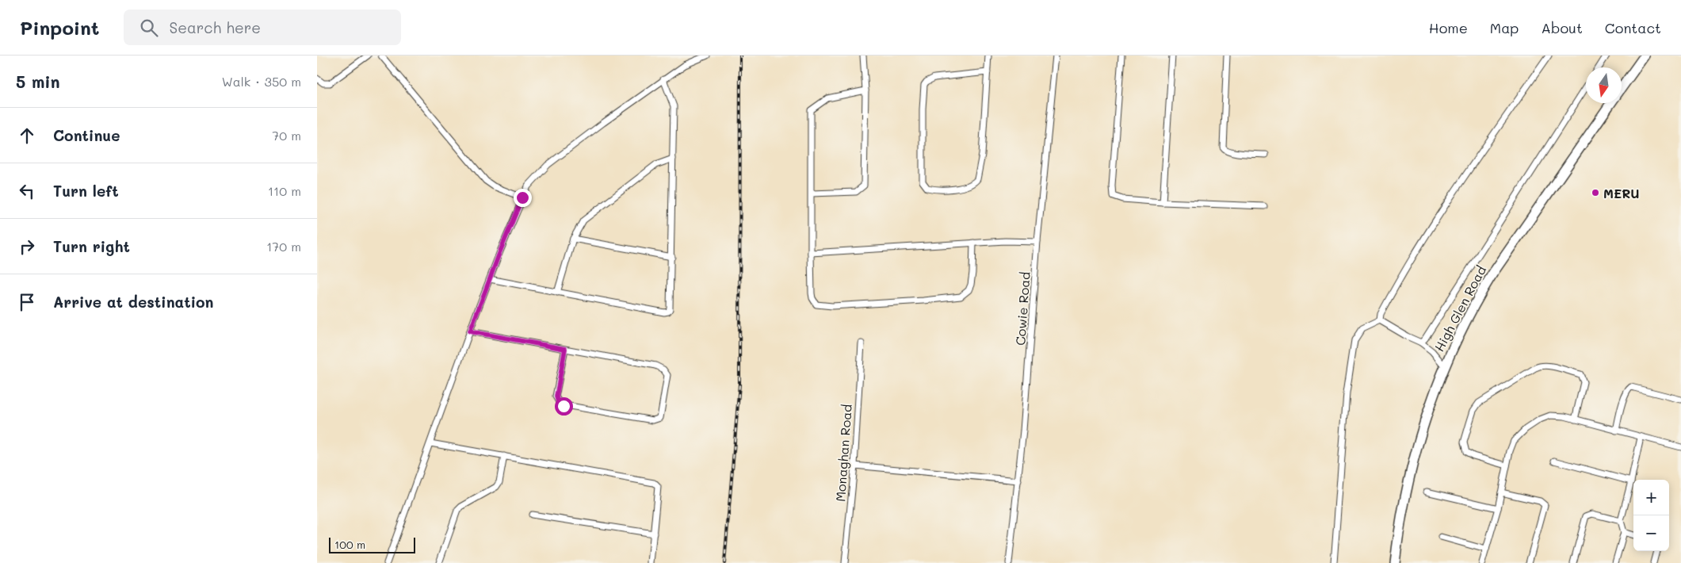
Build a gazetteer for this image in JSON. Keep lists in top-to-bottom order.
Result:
{
  "streets": {
    "main road": ["High Glen Road"],
    "street": ["Cowie Road", "Monaghan Road"]
  },
  "places": ["MERU"],
  "scale_bar": "100 m",
  "north": "bottom",
  "page": {
    "header": "Pinpoint",
    "search": "Search here",
    "nav": [
      "Home",
      "Map",
      "About",
      "Contact"
    ],
    "heading": ["5 min", "Walk · 350 m"],
    "list": [
      ["Continue", "70 m"],
      ["Turn left", "110 m"],
      ["Turn right", "170 m"],
      "Arrive at destination"
    ],
    "map_buttons": ["+", "−"],
    "scale": "100 m"
  }
}
